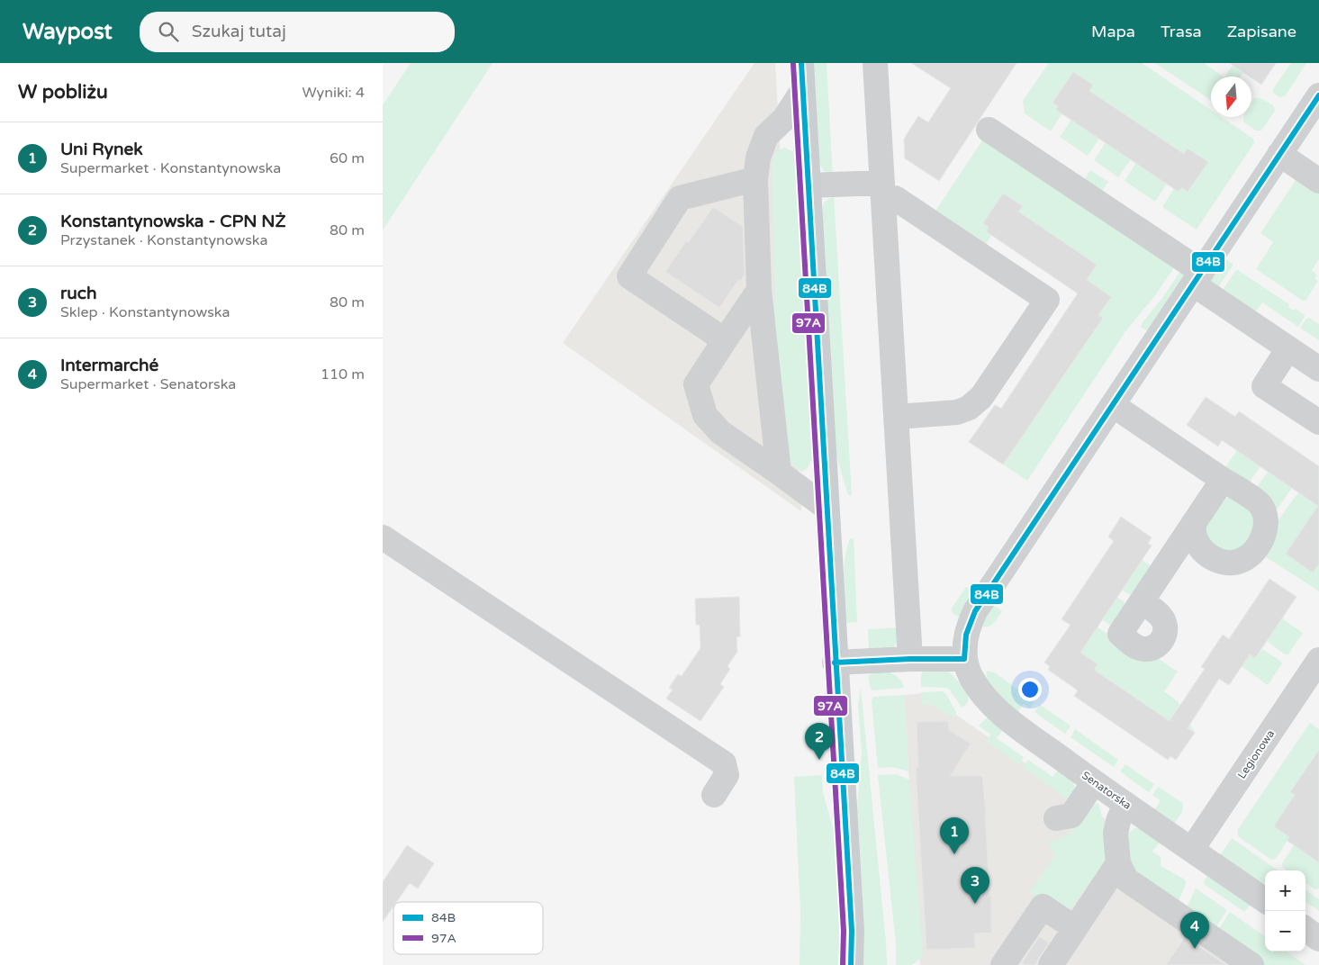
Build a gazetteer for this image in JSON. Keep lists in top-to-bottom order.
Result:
{
  "streets": {
    "street": ["Legionowa", "Senatorska"]
  },
  "crossings": [
    ["Legionowa", "Senatorska"]
  ],
  "lines": ["transit line 84B", "transit line 97A"],
  "legend": ["84B", "97A"],
  "north": "bottom",
  "page": {
    "header": "Waypost",
    "search": "Szukaj tutaj",
    "nav": ["Mapa", "Trasa", "Zapisane"],
    "heading": ["W pobliżu", "Wyniki: 4"],
    "list": [
      {
        "mark": "1",
        "name": "Uni Rynek",
        "note": "Supermarket · Konstantynowska",
        "value": "60 m"
      },
      {
        "mark": "2",
        "name": "Konstantynowska - CPN NŻ",
        "note": "Przystanek · Konstantynowska",
        "value": "80 m"
      },
      {
        "mark": "3",
        "name": "ruch",
        "note": "Sklep · Konstantynowska",
        "value": "80 m"
      },
      {
        "mark": "4",
        "name": "Intermarché",
        "note": "Supermarket · Senatorska",
        "value": "110 m"
      }
    ],
    "pins": [
      "2",
      "1",
      "3",
      "4"
    ],
    "map_buttons": ["+", "−"]
  }
}
